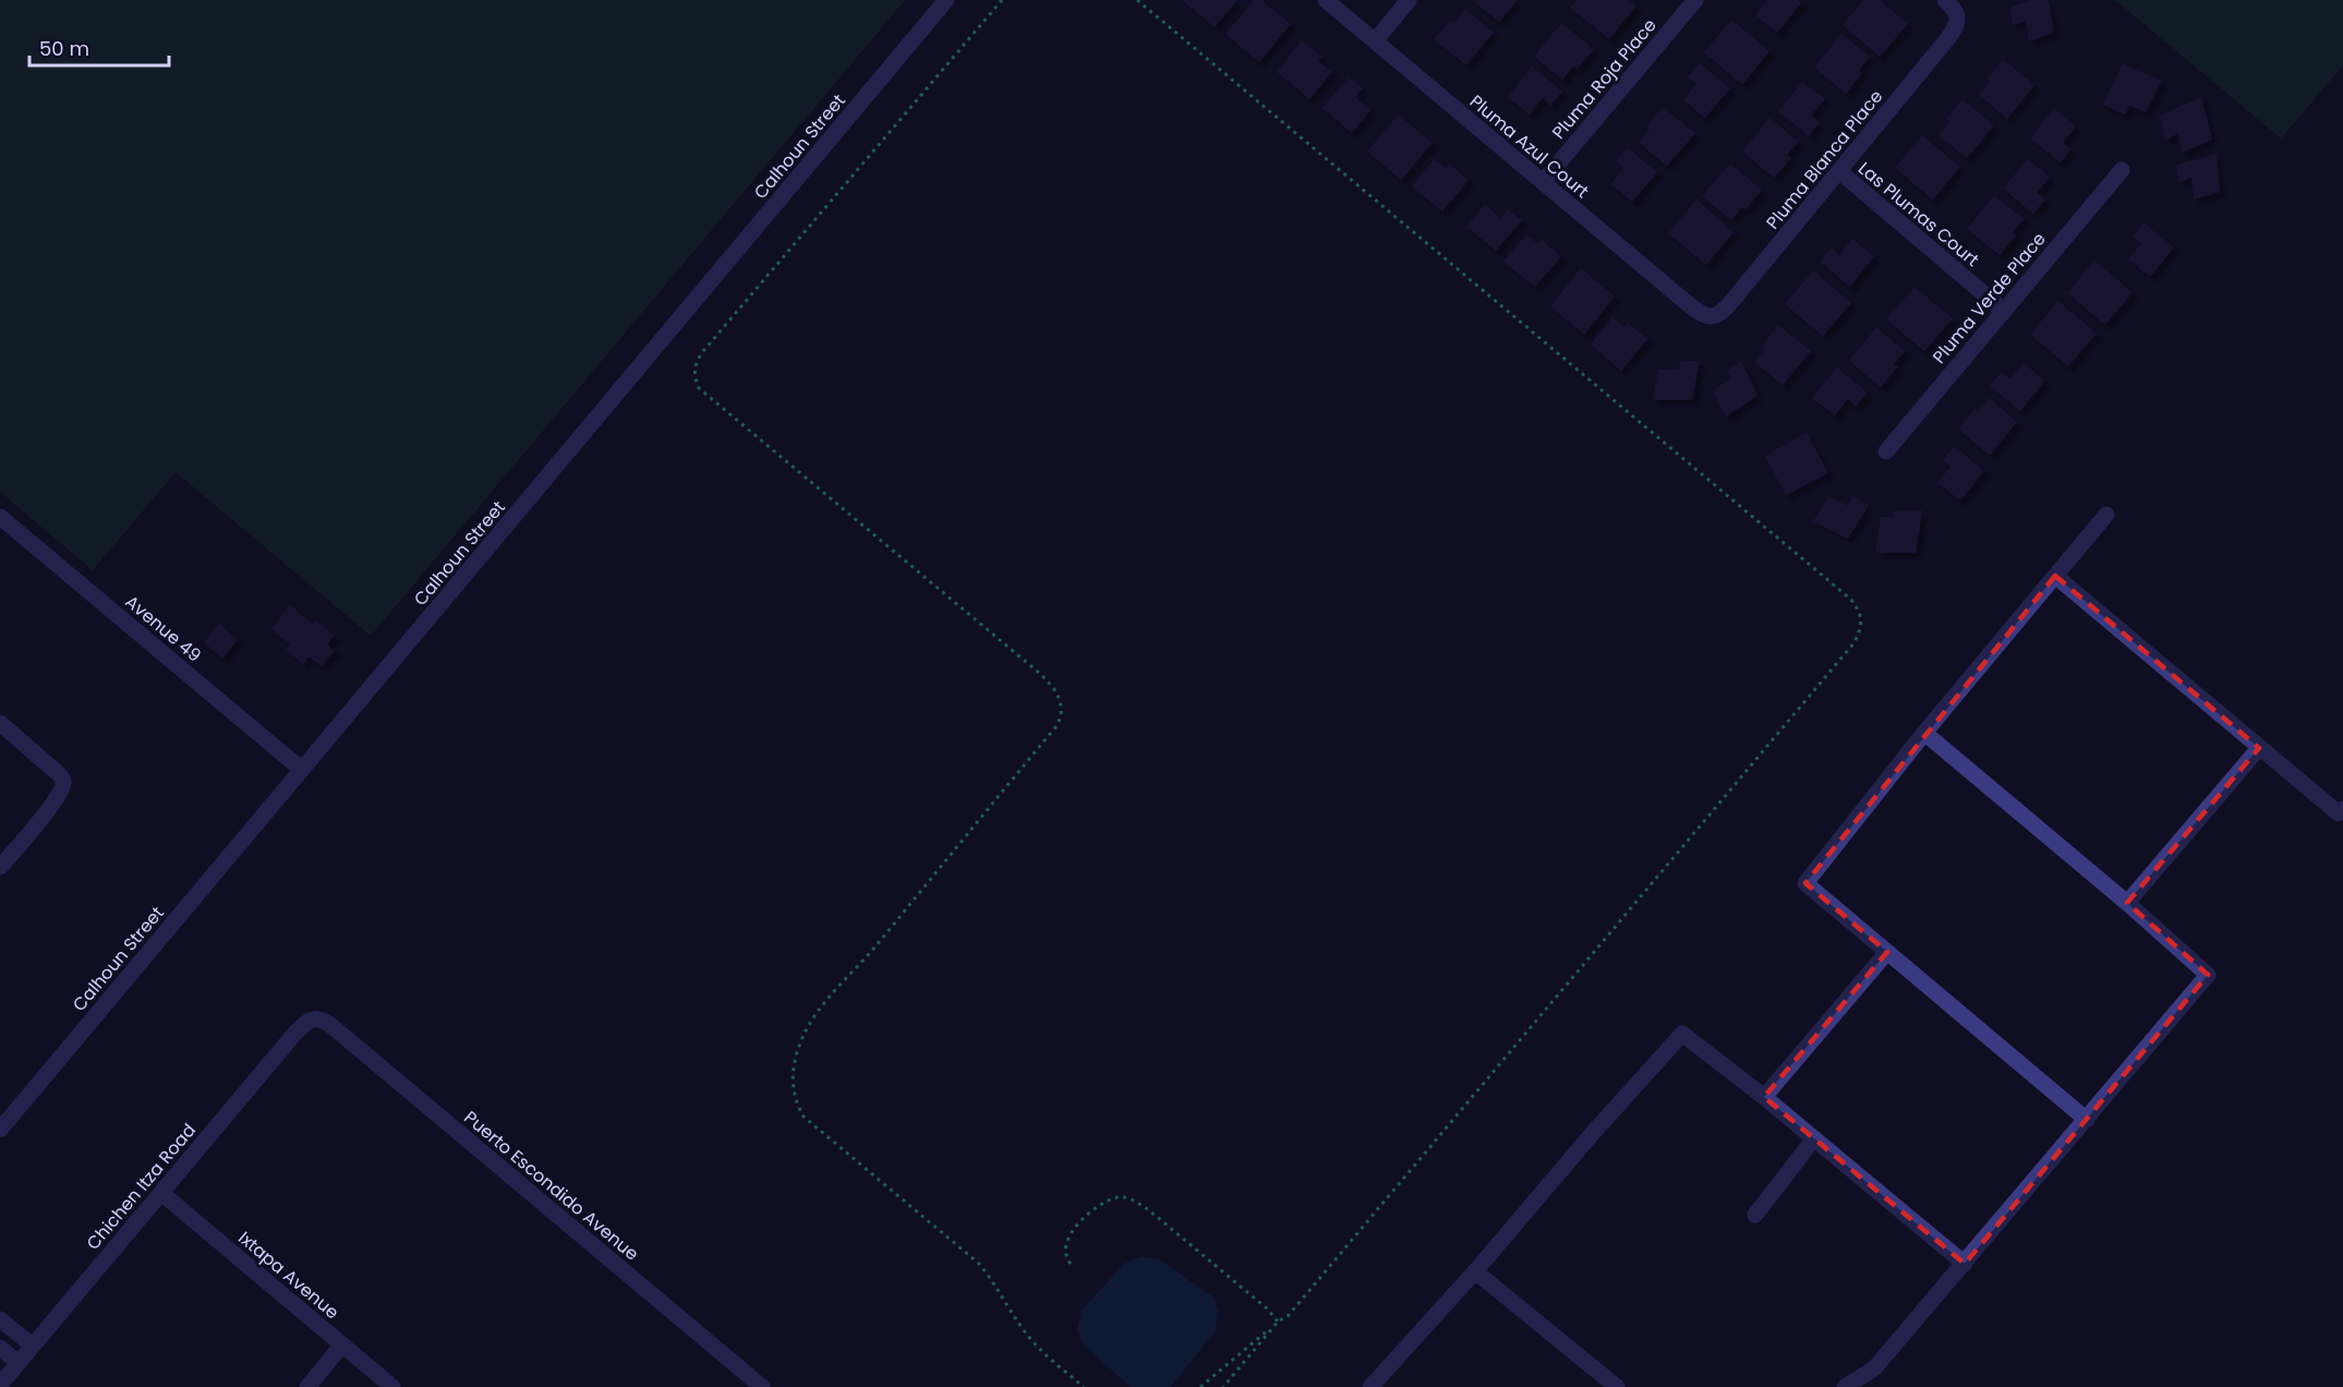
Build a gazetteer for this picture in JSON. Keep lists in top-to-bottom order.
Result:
{
  "streets": {
    "street": [
      "Pluma Roja Place",
      "Calhoun Street",
      "Pluma Azul Court",
      "Pluma Blanca Place",
      "Las Plumas Court",
      "Pluma Verde Place",
      "Avenue 49",
      "Puerto Escondido Avenue",
      "Chichen Itza Road",
      "Ixtapa Avenue"
    ]
  },
  "crossings": [
    ["Pluma Roja Place", "Pluma Azul Court"],
    ["Calhoun Street", "Avenue 49"],
    ["Pluma Azul Court", "Pluma Blanca Place"],
    ["Pluma Blanca Place", "Las Plumas Court"],
    ["Las Plumas Court", "Pluma Verde Place"],
    ["Puerto Escondido Avenue", "Chichen Itza Road"],
    ["Chichen Itza Road", "Ixtapa Avenue"]
  ],
  "scale_bar": "50 m"
}
